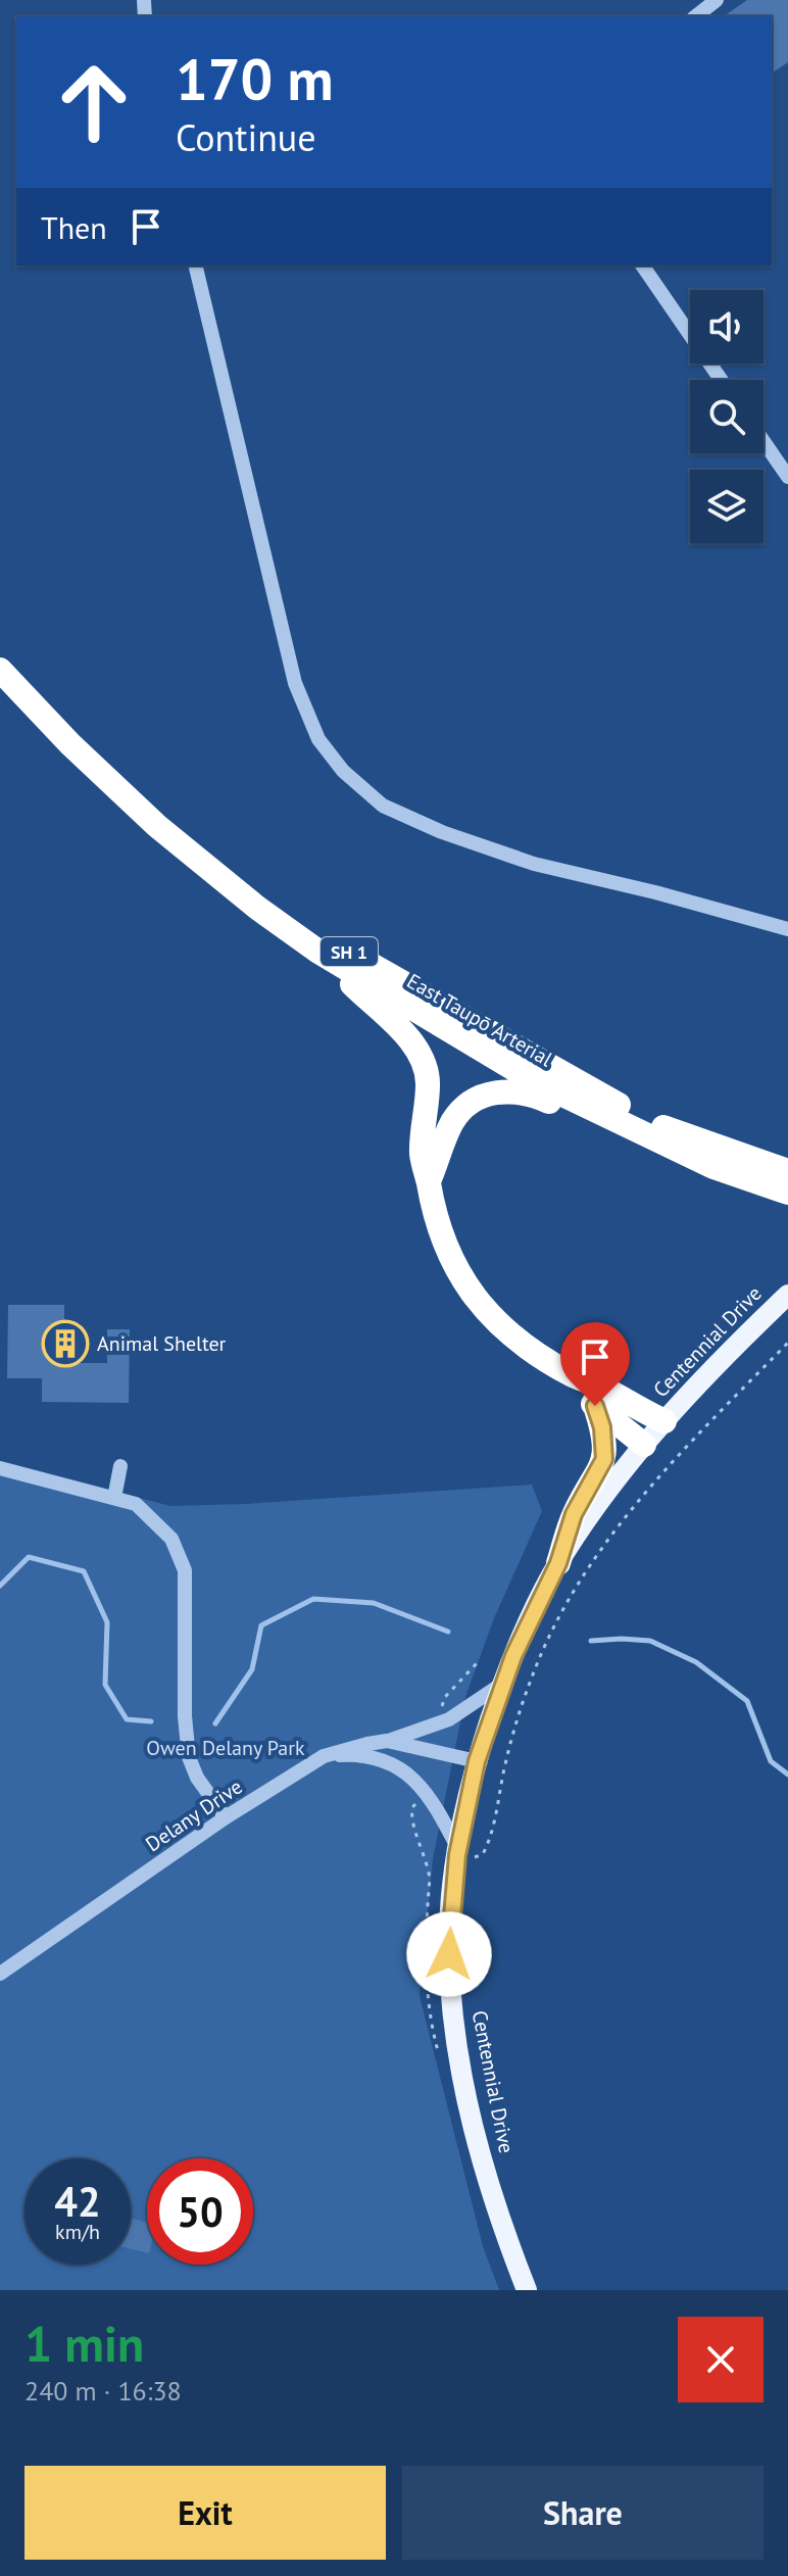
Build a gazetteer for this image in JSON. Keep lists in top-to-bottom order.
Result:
{
  "streets": {
    "highway": ["SH 1", "East Taupō Arterial"],
    "main road": ["Centennial Drive"],
    "street": ["Delany Drive"]
  },
  "crossings": [
    ["Centennial Drive", "Delany Drive"]
  ],
  "parks": ["Owen Delany Park"],
  "places": {
    "building": ["Animal Shelter"]
  },
  "page": {
    "turn": ["170 m", "Continue"],
    "then": "Then",
    "speed": "42 km/h",
    "limit": "50",
    "heading": ["1 min", "240 m · 16:38"],
    "buttons": ["Exit", "Share"]
  }
}
